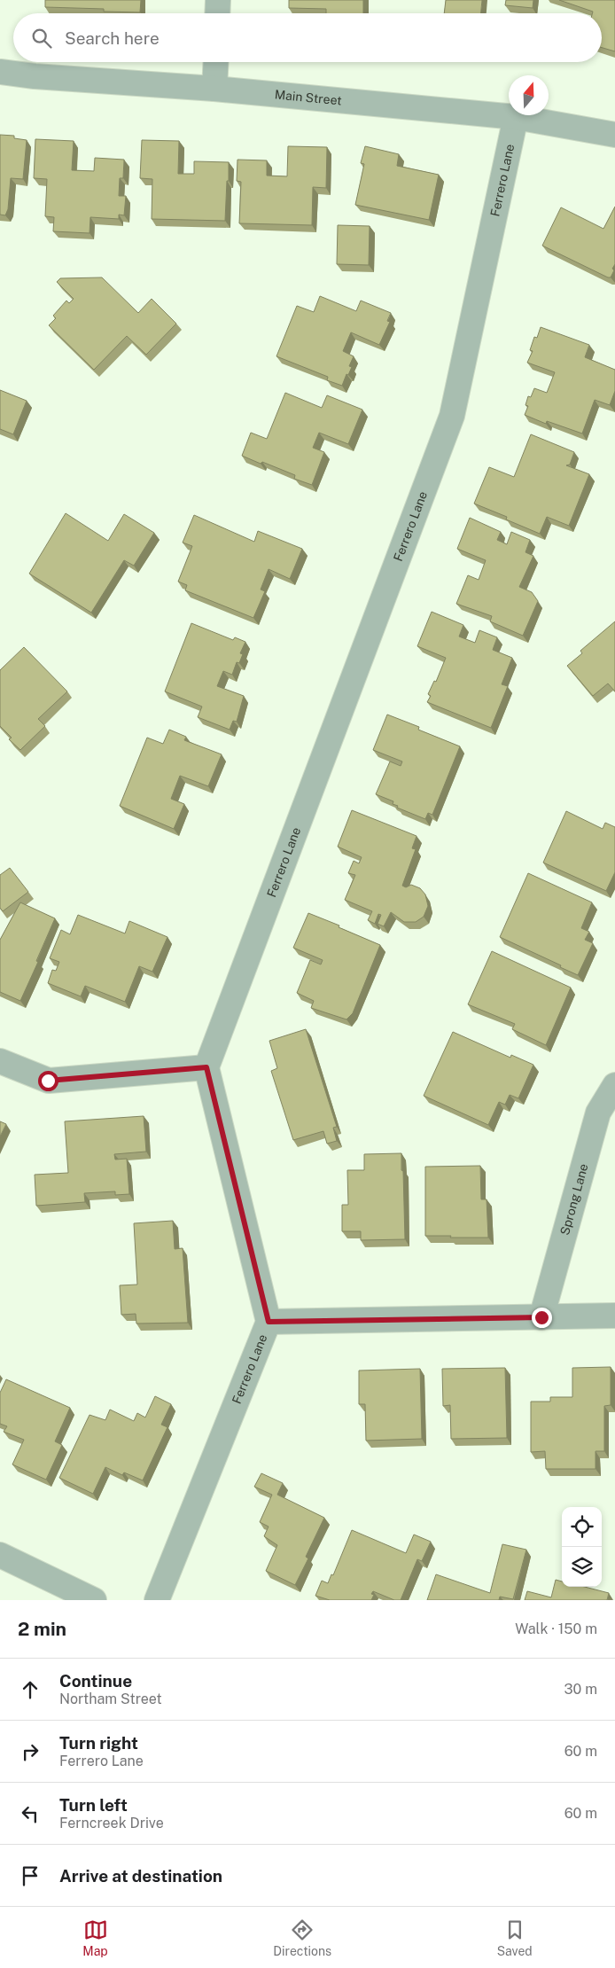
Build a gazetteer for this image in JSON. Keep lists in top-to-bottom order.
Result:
{
  "streets": {
    "street": ["Main Street", "Ferrero Lane", "Sprong Lane"]
  },
  "crossings": [
    ["Main Street", "Ferrero Lane"]
  ],
  "north": "top",
  "page": {
    "search": "Search here",
    "heading": ["2 min", "Walk · 150 m"],
    "list": [
      ["Continue", "Northam Street", "30 m"],
      ["Turn right", "Ferrero Lane", "60 m"],
      ["Turn left", "Ferncreek Drive", "60 m"],
      "Arrive at destination"
    ],
    "nav": ["Map", "Directions", "Saved"]
  }
}
